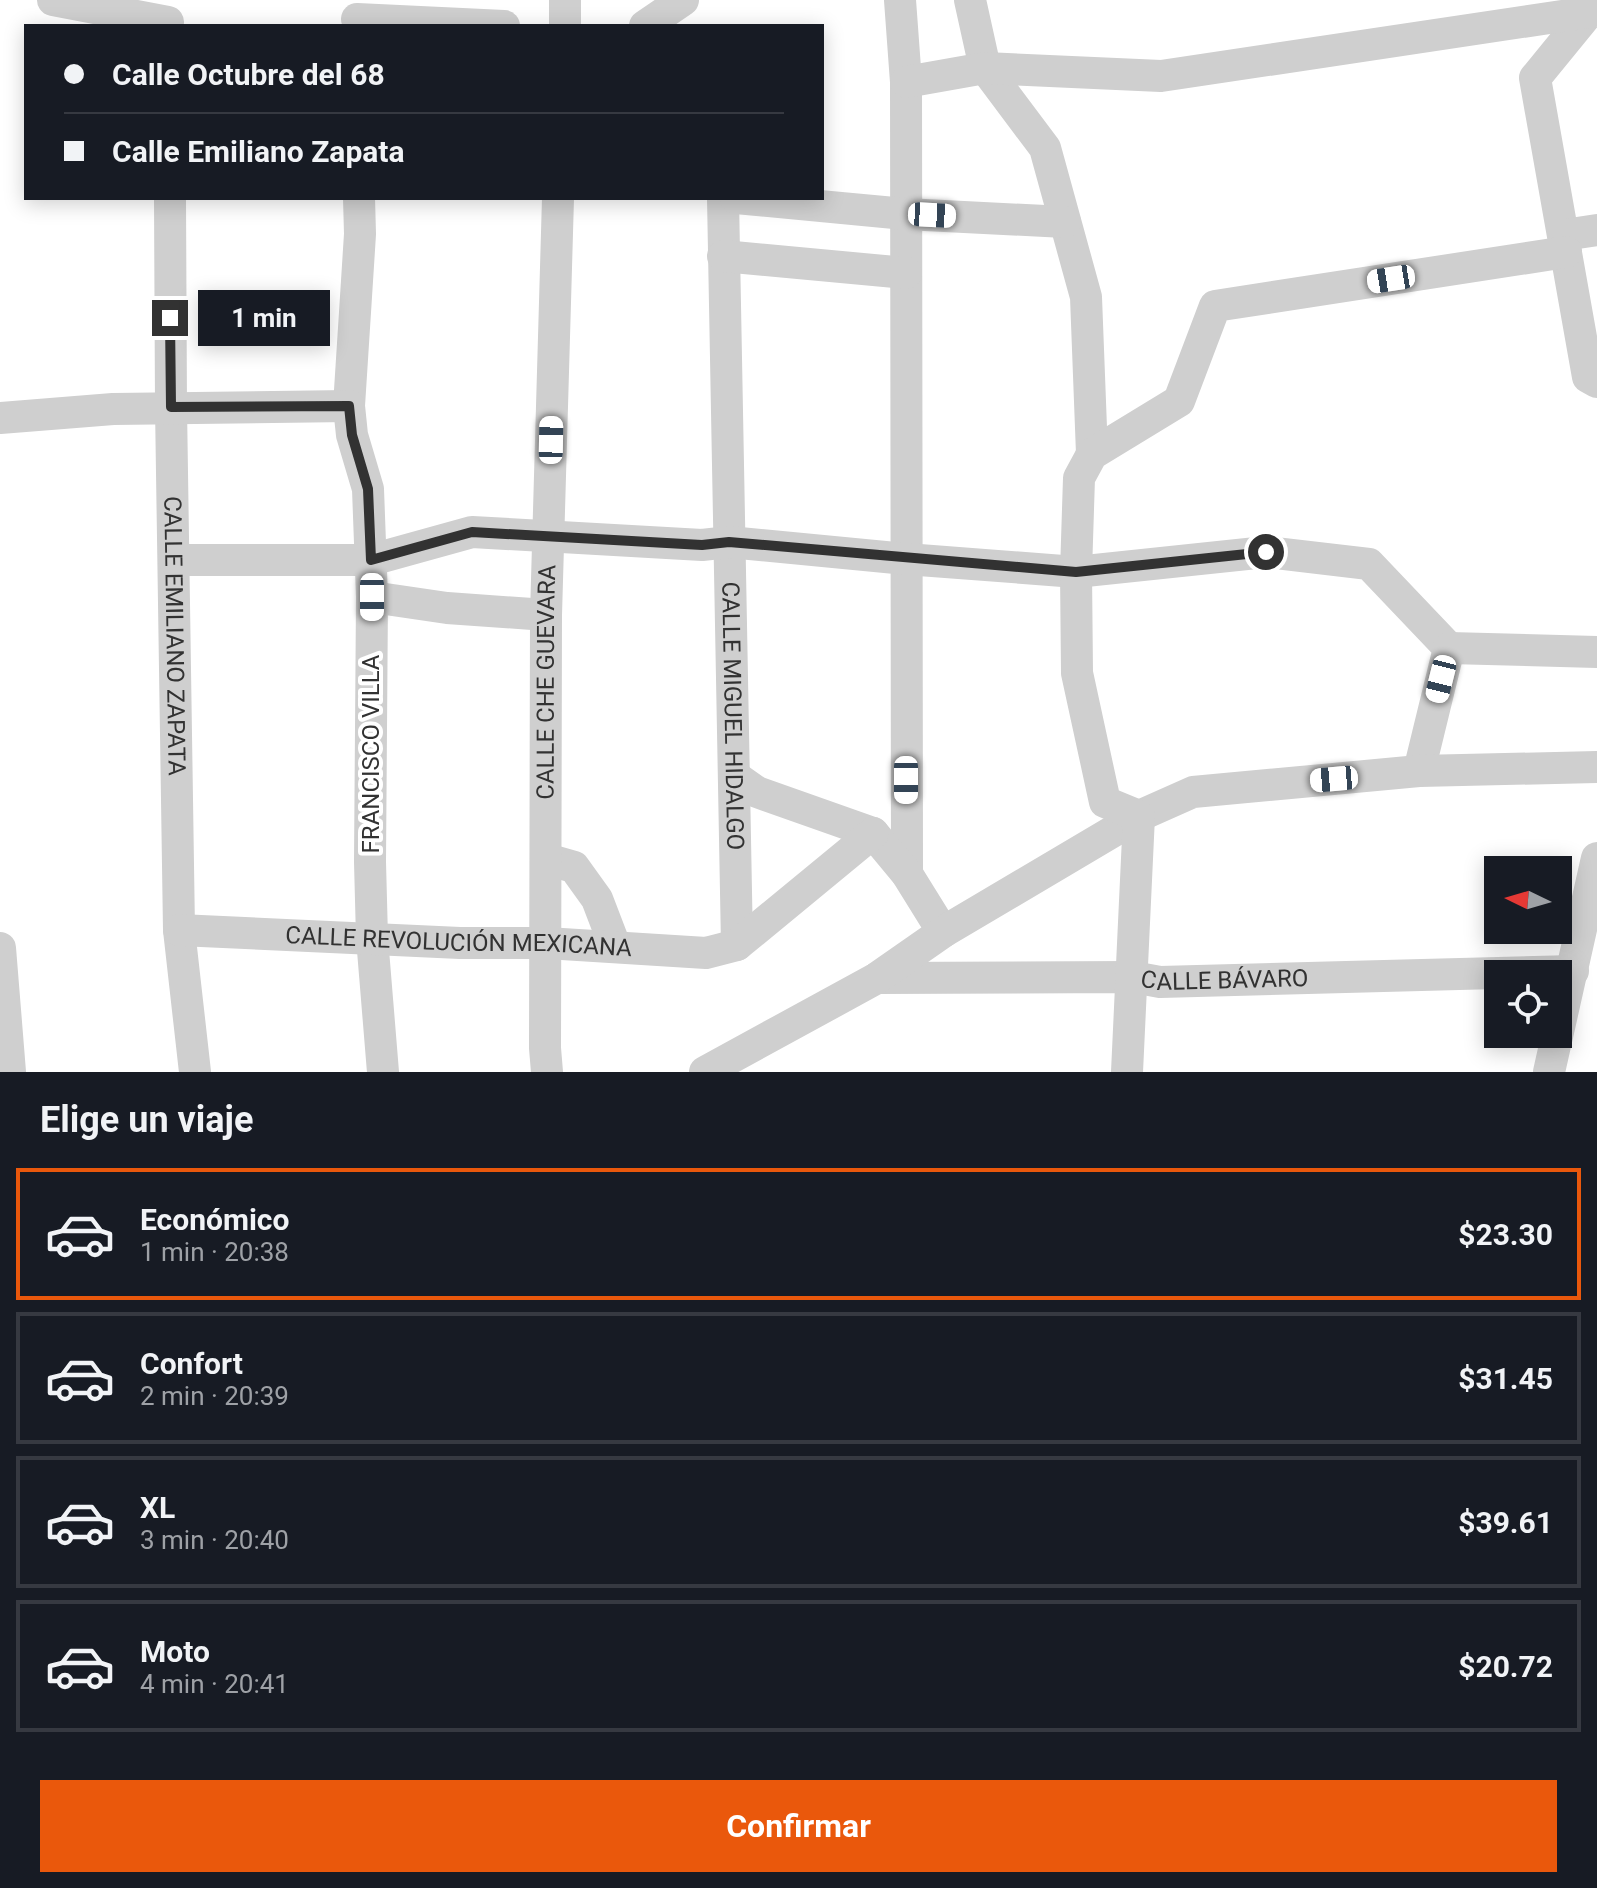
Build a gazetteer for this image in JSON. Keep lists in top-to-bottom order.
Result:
{
  "streets": {
    "street": [
      "CALLE EMILIANO ZAPATA",
      "CALLE CHE GUEVARA",
      "CALLE MIGUEL HIDALGO",
      "FRANCISCO VILLA",
      "CALLE REVOLUCIÓN MEXICANA",
      "CALLE BÁVARO"
    ]
  },
  "crossings": [
    ["CALLE EMILIANO ZAPATA", "CALLE REVOLUCIÓN MEXICANA"],
    ["CALLE CHE GUEVARA", "CALLE REVOLUCIÓN MEXICANA"],
    ["CALLE MIGUEL HIDALGO", "CALLE REVOLUCIÓN MEXICANA"],
    ["FRANCISCO VILLA", "CALLE REVOLUCIÓN MEXICANA"]
  ],
  "north": "left",
  "page": {
    "banner": ["Calle Octubre del 68", "Calle Emiliano Zapata"],
    "bubble": "1 min",
    "heading": "Elige un viaje",
    "list": [
      {
        "name": "Económico",
        "note": "1 min · 20:38",
        "value": "$23.30"
      },
      {
        "name": "Confort",
        "note": "2 min · 20:39",
        "value": "$31.45"
      },
      {
        "name": "XL",
        "note": "3 min · 20:40",
        "value": "$39.61"
      },
      {
        "name": "Moto",
        "note": "4 min · 20:41",
        "value": "$20.72"
      }
    ],
    "buttons": "Confirmar"
  }
}
